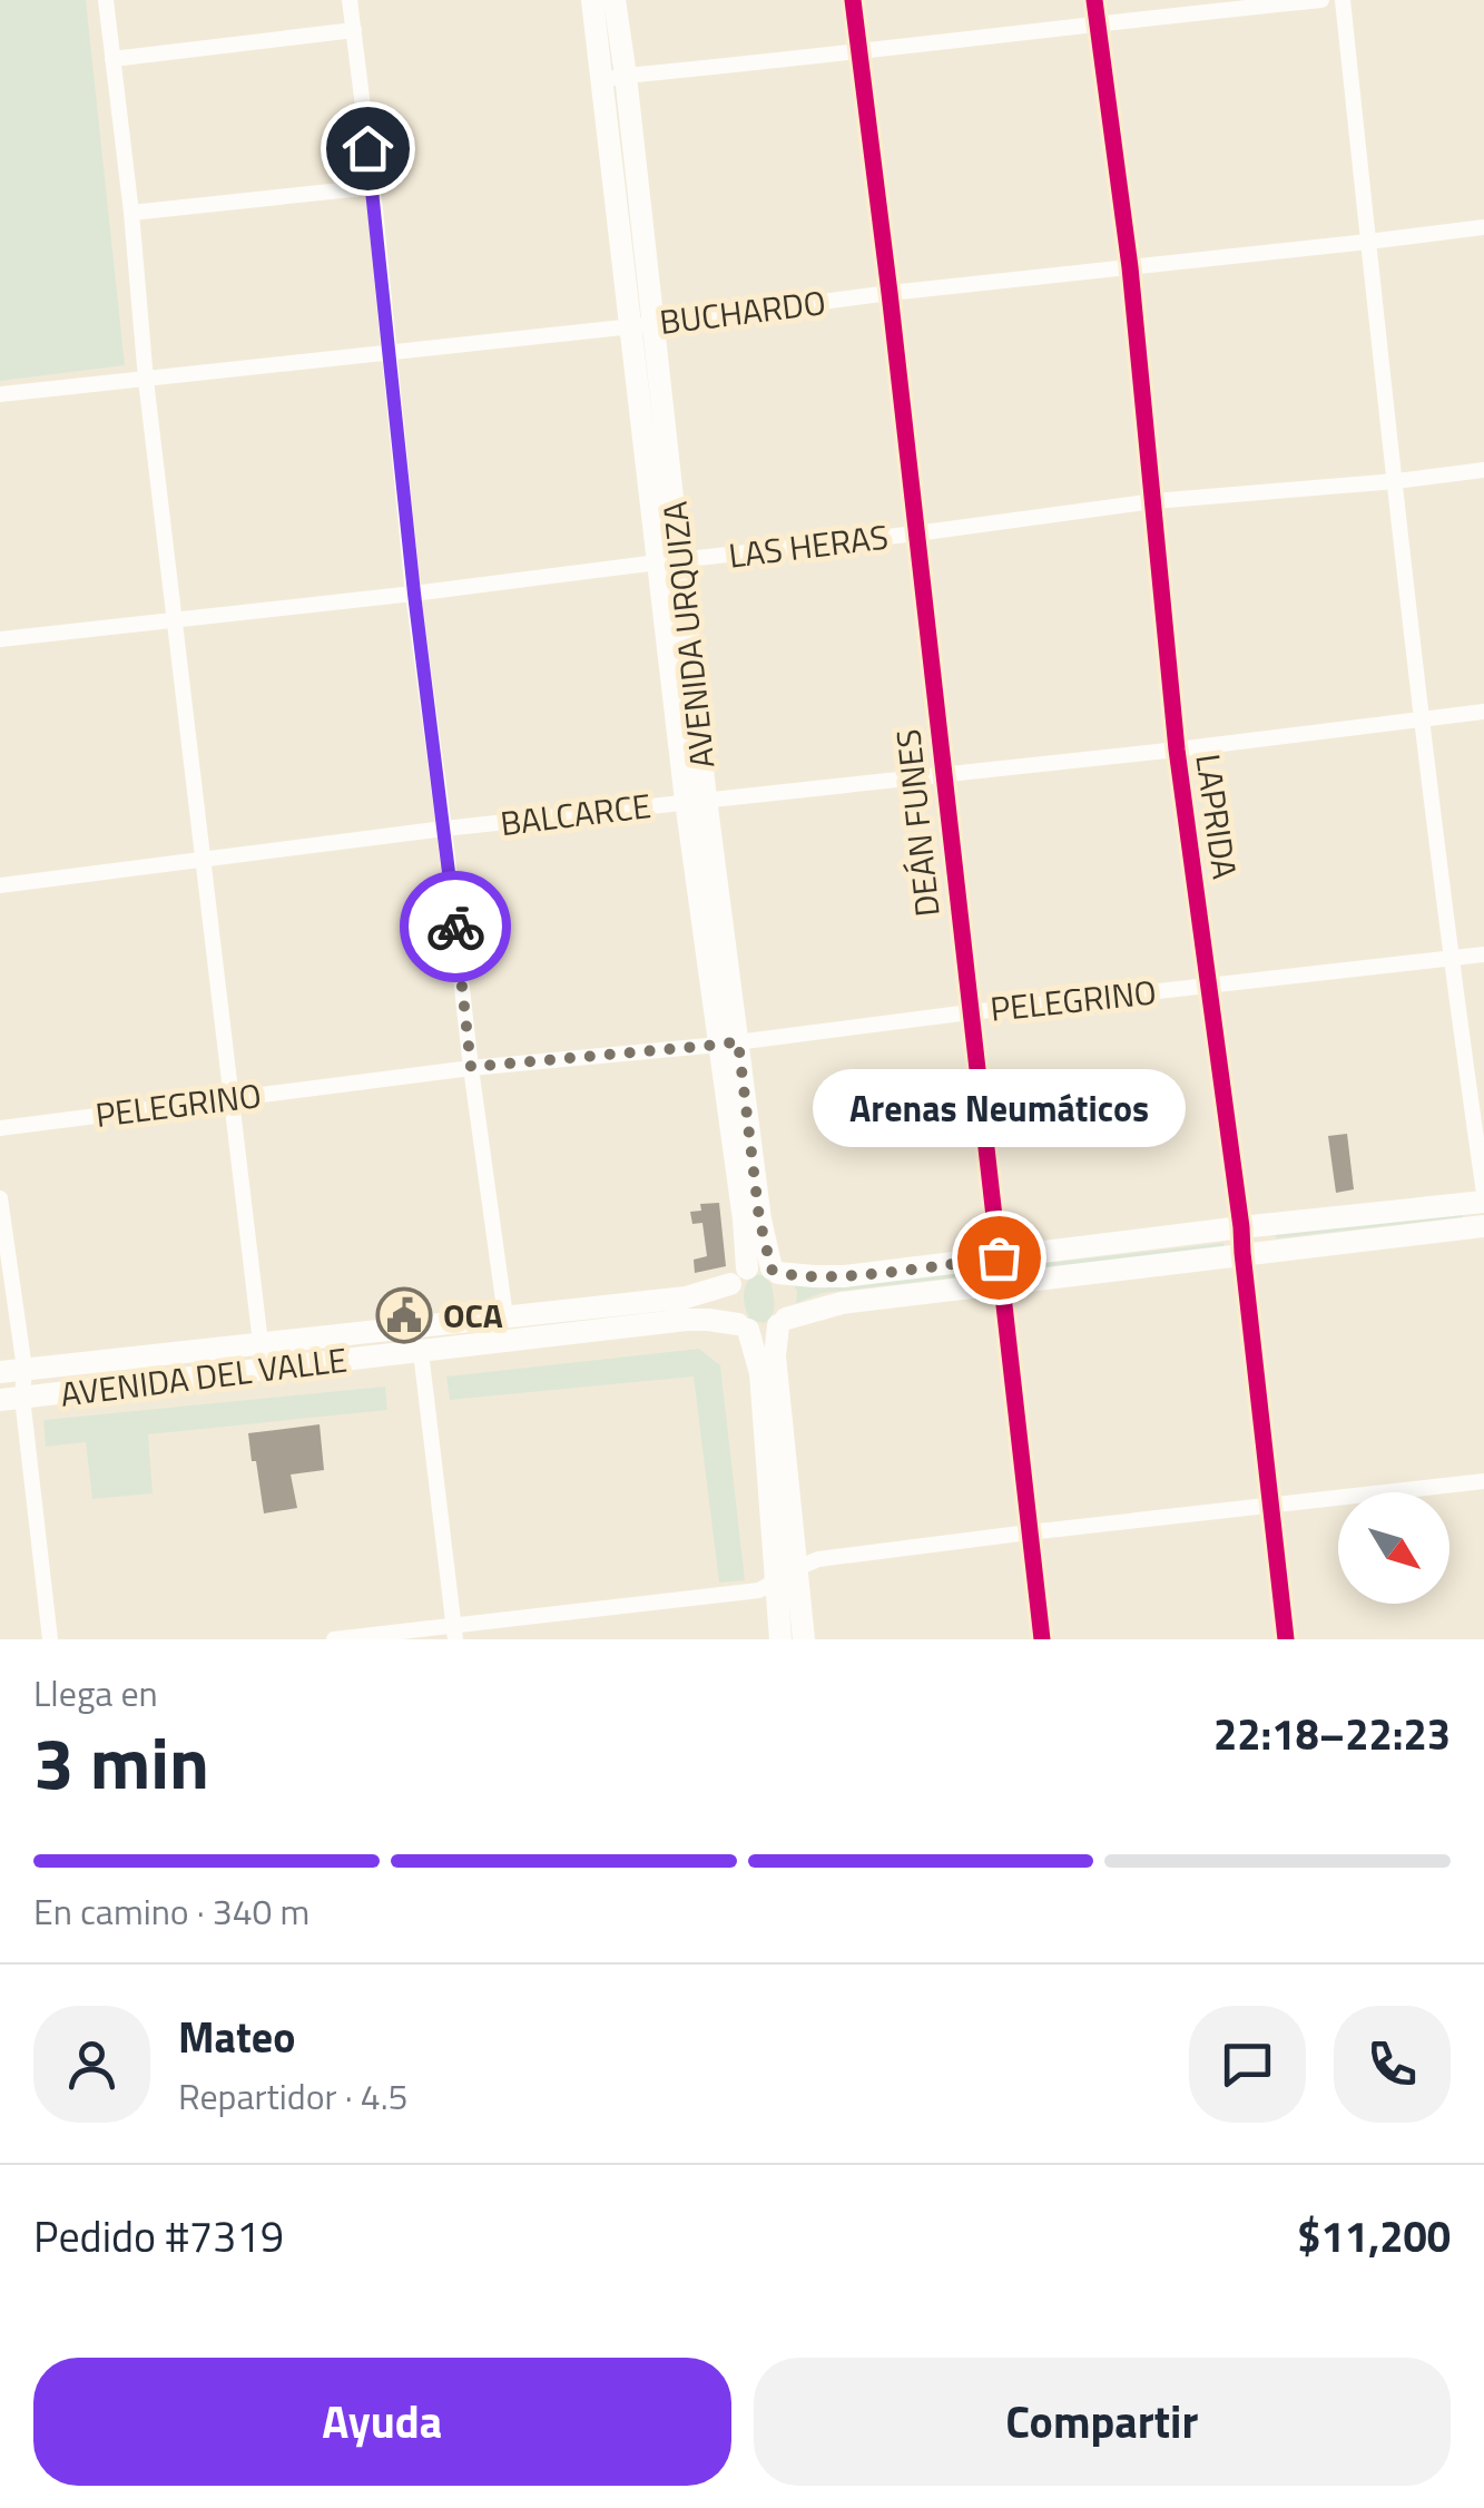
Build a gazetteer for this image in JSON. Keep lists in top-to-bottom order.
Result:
{
  "streets": {
    "main road": ["AVENIDA URQUIZA", "AVENIDA DEL VALLE"],
    "street": [
      "BUCHARDO",
      "LAS HERAS",
      "BALCARCE",
      "LAPRIDA",
      "DEÁN FUNES",
      "PELEGRINO"
    ]
  },
  "crossings": [
    ["BUCHARDO", "AVENIDA URQUIZA"],
    ["BUCHARDO", "LAPRIDA"],
    ["BUCHARDO", "DEÁN FUNES"],
    ["LAS HERAS", "AVENIDA URQUIZA"],
    ["LAS HERAS", "LAPRIDA"],
    ["LAS HERAS", "DEÁN FUNES"],
    ["AVENIDA URQUIZA", "BALCARCE"],
    ["AVENIDA URQUIZA", "PELEGRINO"],
    ["AVENIDA URQUIZA", "AVENIDA DEL VALLE"],
    ["BALCARCE", "LAPRIDA"],
    ["BALCARCE", "DEÁN FUNES"],
    ["LAPRIDA", "PELEGRINO"],
    ["DEÁN FUNES", "PELEGRINO"]
  ],
  "places": {
    "other": ["Arenas Neumáticos"],
    "public building": ["OCA"]
  },
  "north": "bottom right",
  "page": {
    "bubble": "Arenas Neumáticos",
    "heading": ["3 min", "Llega en", "22:18–22:23"],
    "panel": [
      "Mateo",
      "Repartidor · 4.5",
      "Pedido #7319",
      "$11,200"
    ],
    "bar": "En camino · 340 m",
    "buttons": ["Ayuda", "Compartir"]
  }
}
